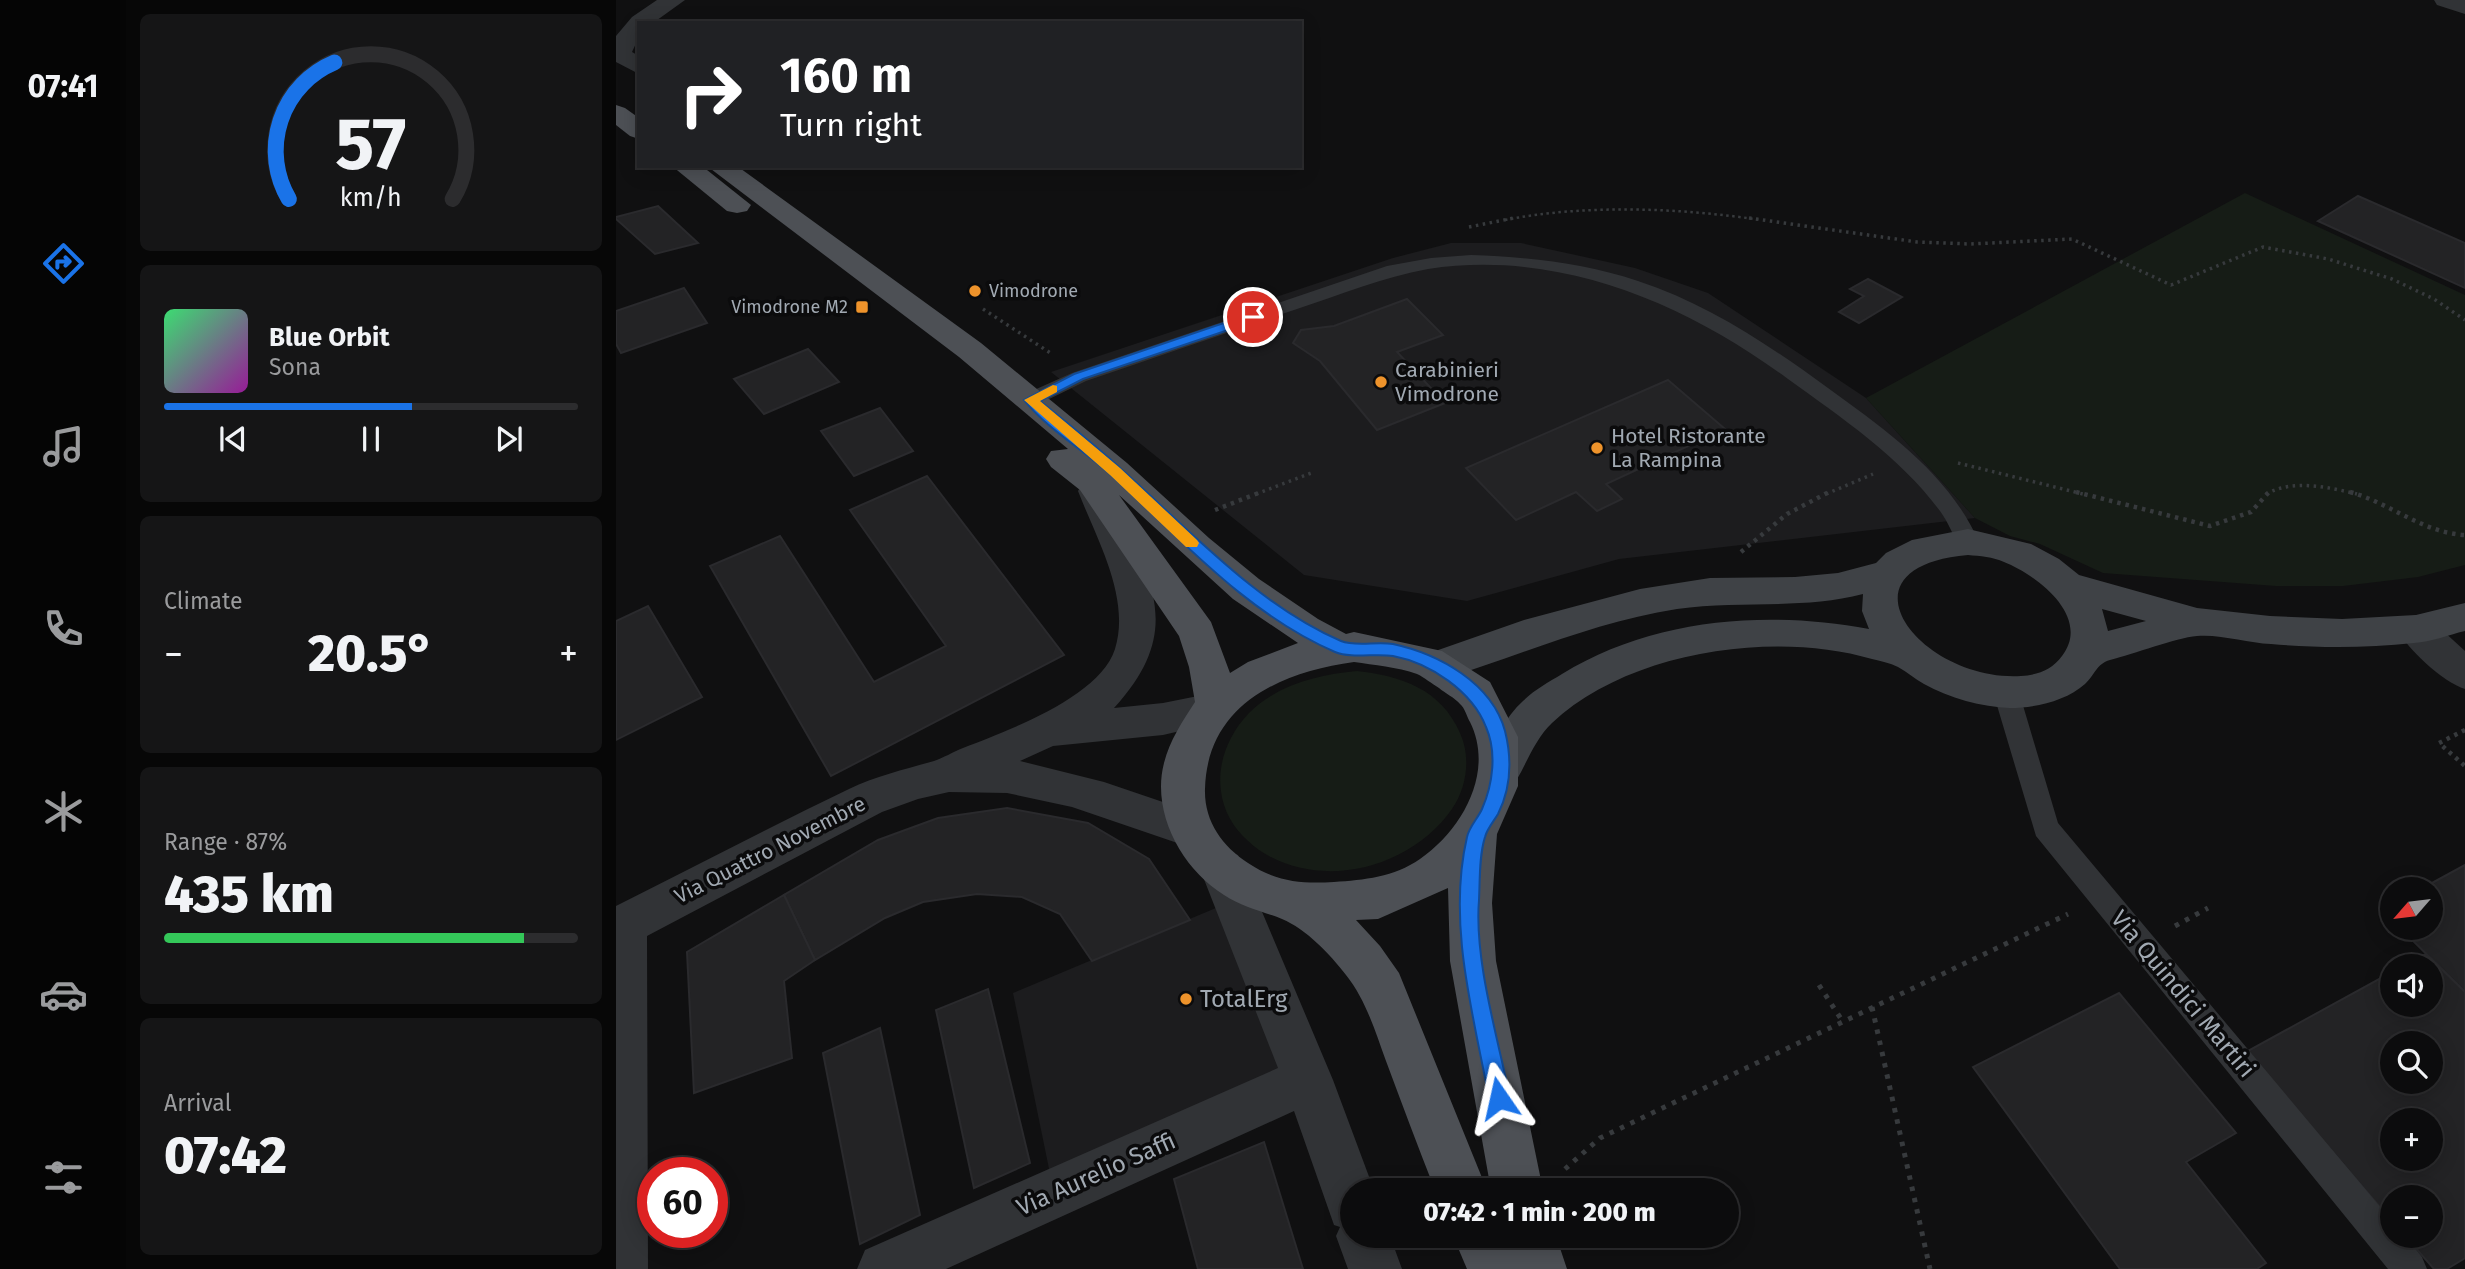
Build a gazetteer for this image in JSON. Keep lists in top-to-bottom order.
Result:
{
  "streets": {
    "street": ["Via Quattro Novembre", "Via Aurelio Saffi"],
    "lane": ["Via Quindici Martiri"]
  },
  "places": {
    "other": [
      "Vimodrone",
      "Carabinieri Vimodrone",
      "Hotel Ristorante La Rampina",
      "TotalErg"
    ],
    "transit": ["Vimodrone M2"]
  },
  "north": "bottom left",
  "page": {
    "tabs": "07:41",
    "turn": ["160 m", "Turn right"],
    "song": ["Blue Orbit", "Sona"],
    "tile": [
      "Climate",
      ["Range · 87%", "435 km"],
      ["Arrival", "07:42"]
    ],
    "heat": ["−", "20.5°", "+"],
    "map_buttons": ["+", "−"],
    "limit": "60",
    "trip": "07:42 · 1 min · 200 m",
    "gauge": ["57", "km/h"]
  }
}
